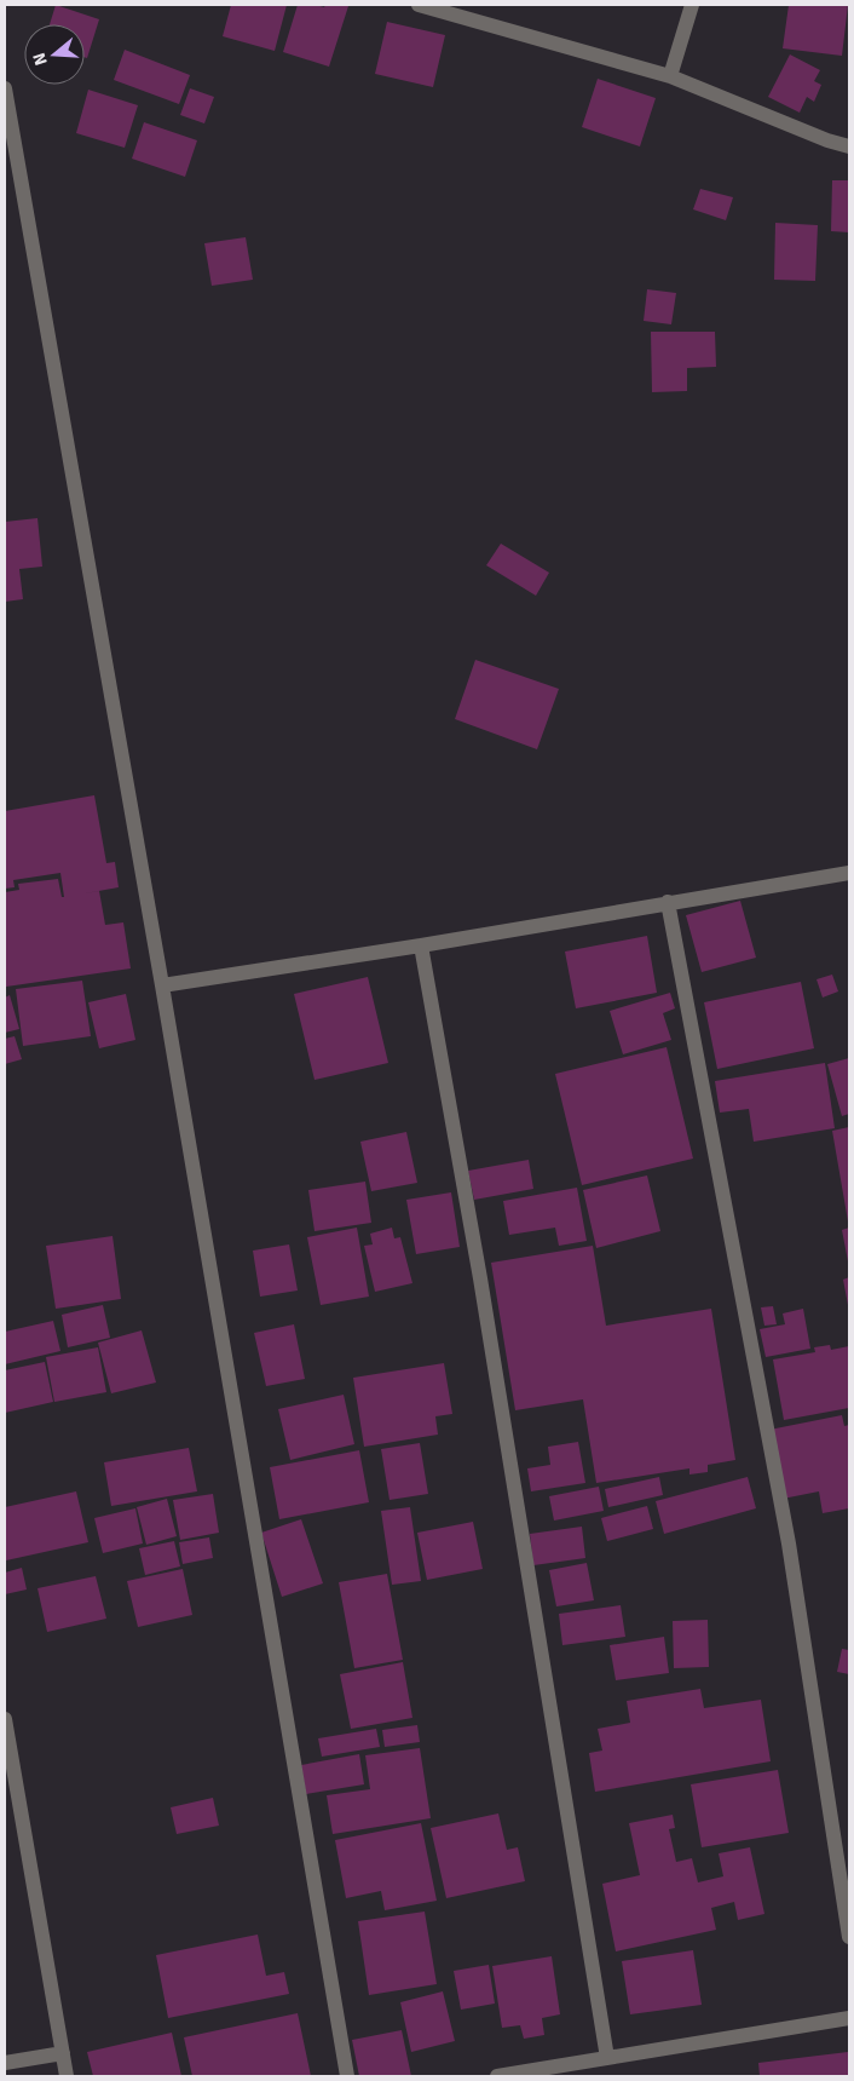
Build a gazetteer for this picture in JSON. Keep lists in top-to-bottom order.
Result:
{
  "north": "left"
}
